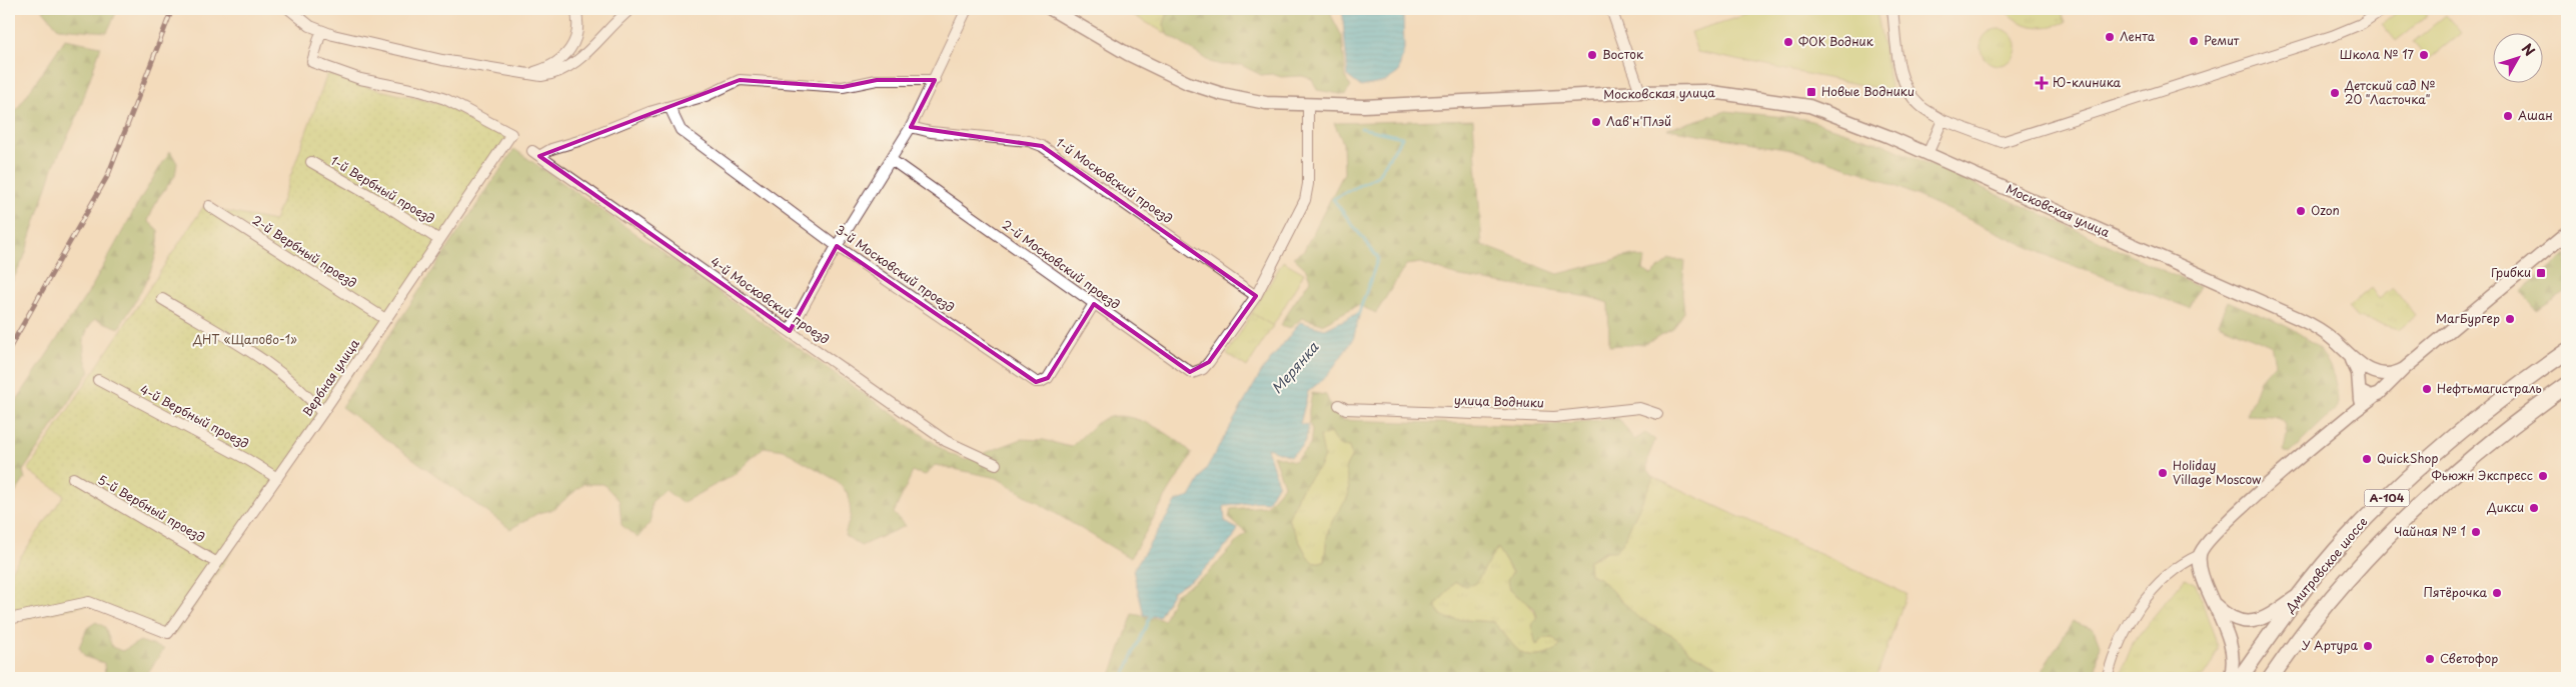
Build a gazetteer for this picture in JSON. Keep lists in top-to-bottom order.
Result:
{
  "streets": {
    "highway": ["А-104", "Дмитровское шоссе"],
    "main road": ["Московская улица"],
    "street": [
      "1-й Московский проезд",
      "1-й Вербный проезд",
      "2-й Вербный проезд",
      "2-й Московский проезд",
      "3-й Московский проезд",
      "4-й Московский проезд",
      "Вербная улица",
      "улица Водники",
      "4-й Вербный проезд",
      "5-й Вербный проезд"
    ]
  },
  "crossings": [
    ["1-й Московский проезд", "2-й Московский проезд"],
    ["1-й Вербный проезд", "Вербная улица"],
    ["2-й Вербный проезд", "Вербная улица"],
    ["2-й Московский проезд", "3-й Московский проезд"],
    ["3-й Московский проезд", "4-й Московский проезд"],
    ["Вербная улица", "4-й Вербный проезд"],
    ["Вербная улица", "5-й Вербный проезд"],
    ["А-104", "Дмитровское шоссе"]
  ],
  "water": ["Мерянка"],
  "parks": ["ДНТ «Щапово-1»"],
  "places": {
    "other": [
      "Лента",
      "Ремит",
      "ФОК Водник",
      "Восток",
      "Школа № 17",
      "Детский сад № 20 \"Ласточка\"",
      "Ашан",
      "Лав'н'Плэй",
      "Ozon",
      "МагБургер",
      "Нефтьмагистраль",
      "QuickShop",
      "Holiday Village Moscow",
      "Фьюжн Экспресс",
      "Дикси",
      "Чайная № 1",
      "Пятёрочка",
      "У Артура",
      "Светофор"
    ],
    "health": ["Ю-клиника"],
    "transit": ["Новые Водники", "Грибки"]
  },
  "north": "top right"
}
